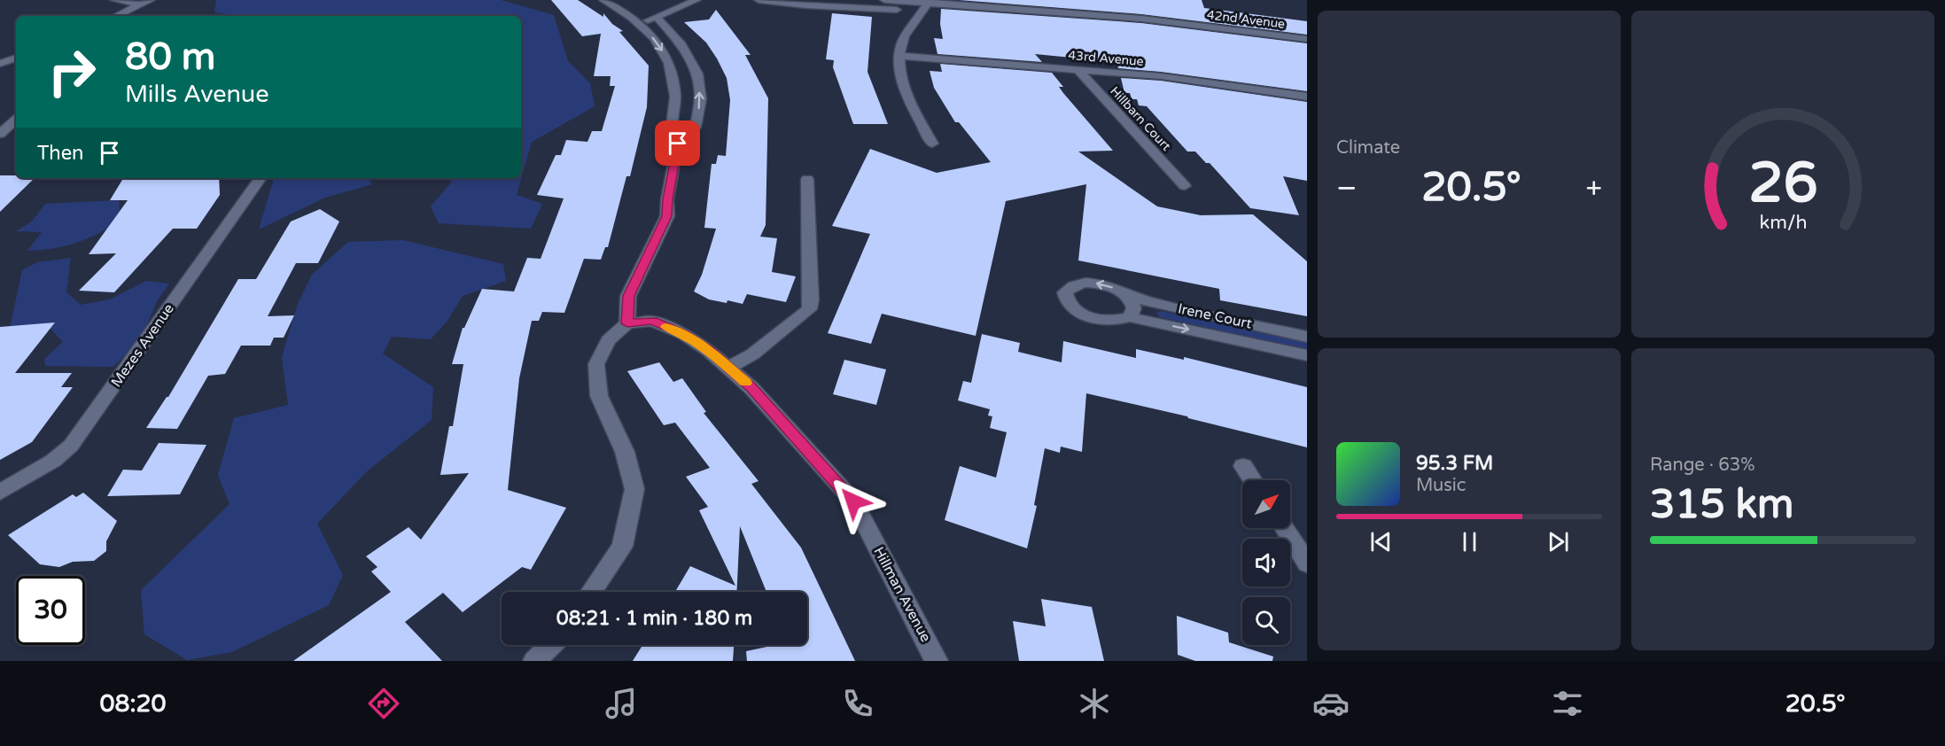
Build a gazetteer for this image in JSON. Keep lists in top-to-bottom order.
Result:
{
  "streets": {
    "street": [
      "42nd Avenue",
      "43rd Avenue",
      "Hillbarn Court",
      "Irene Court",
      "Mezes Avenue",
      "Hillman Avenue"
    ]
  },
  "crossings": [
    ["43rd Avenue", "Hillbarn Court"]
  ],
  "north": "top right",
  "page": {
    "tile": [
      "Climate",
      ["Range · 63%", "315 km"]
    ],
    "turn": ["80 m", "Mills Avenue"],
    "then": "Then",
    "heat": ["−", "20.5°", "+"],
    "song": ["95.3 FM", "Music"],
    "limit": "30",
    "trip": "08:21 · 1 min · 180 m",
    "tabs": ["08:20", "20.5°"],
    "gauge": ["26", "km/h"]
  }
}
